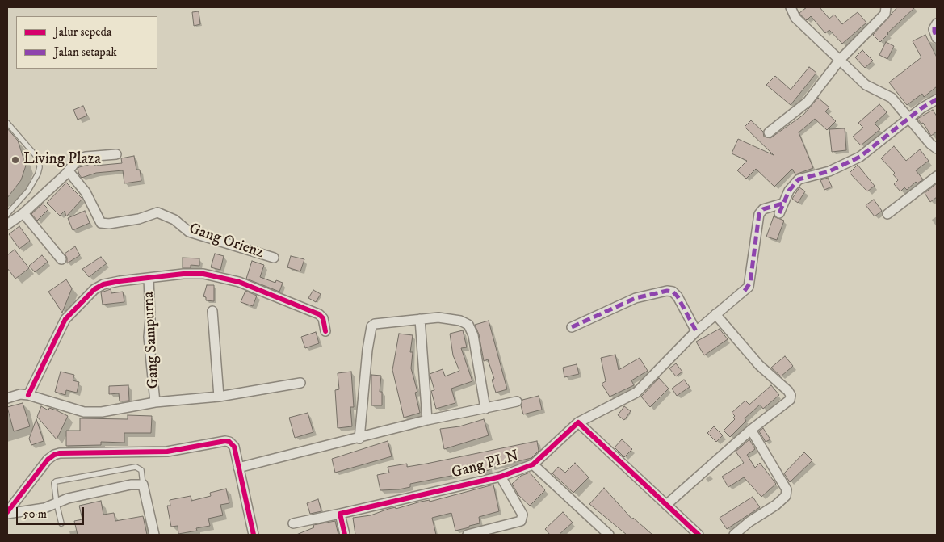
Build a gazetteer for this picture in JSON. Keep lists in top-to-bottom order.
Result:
{
  "streets": {
    "street": ["Gang Orienz", "Gang Sampurna", "Gang PLN"]
  },
  "places": ["Living Plaza"],
  "legend": ["Jalur sepeda", "Jalan setapak"],
  "scale_bar": "50 m"
}
